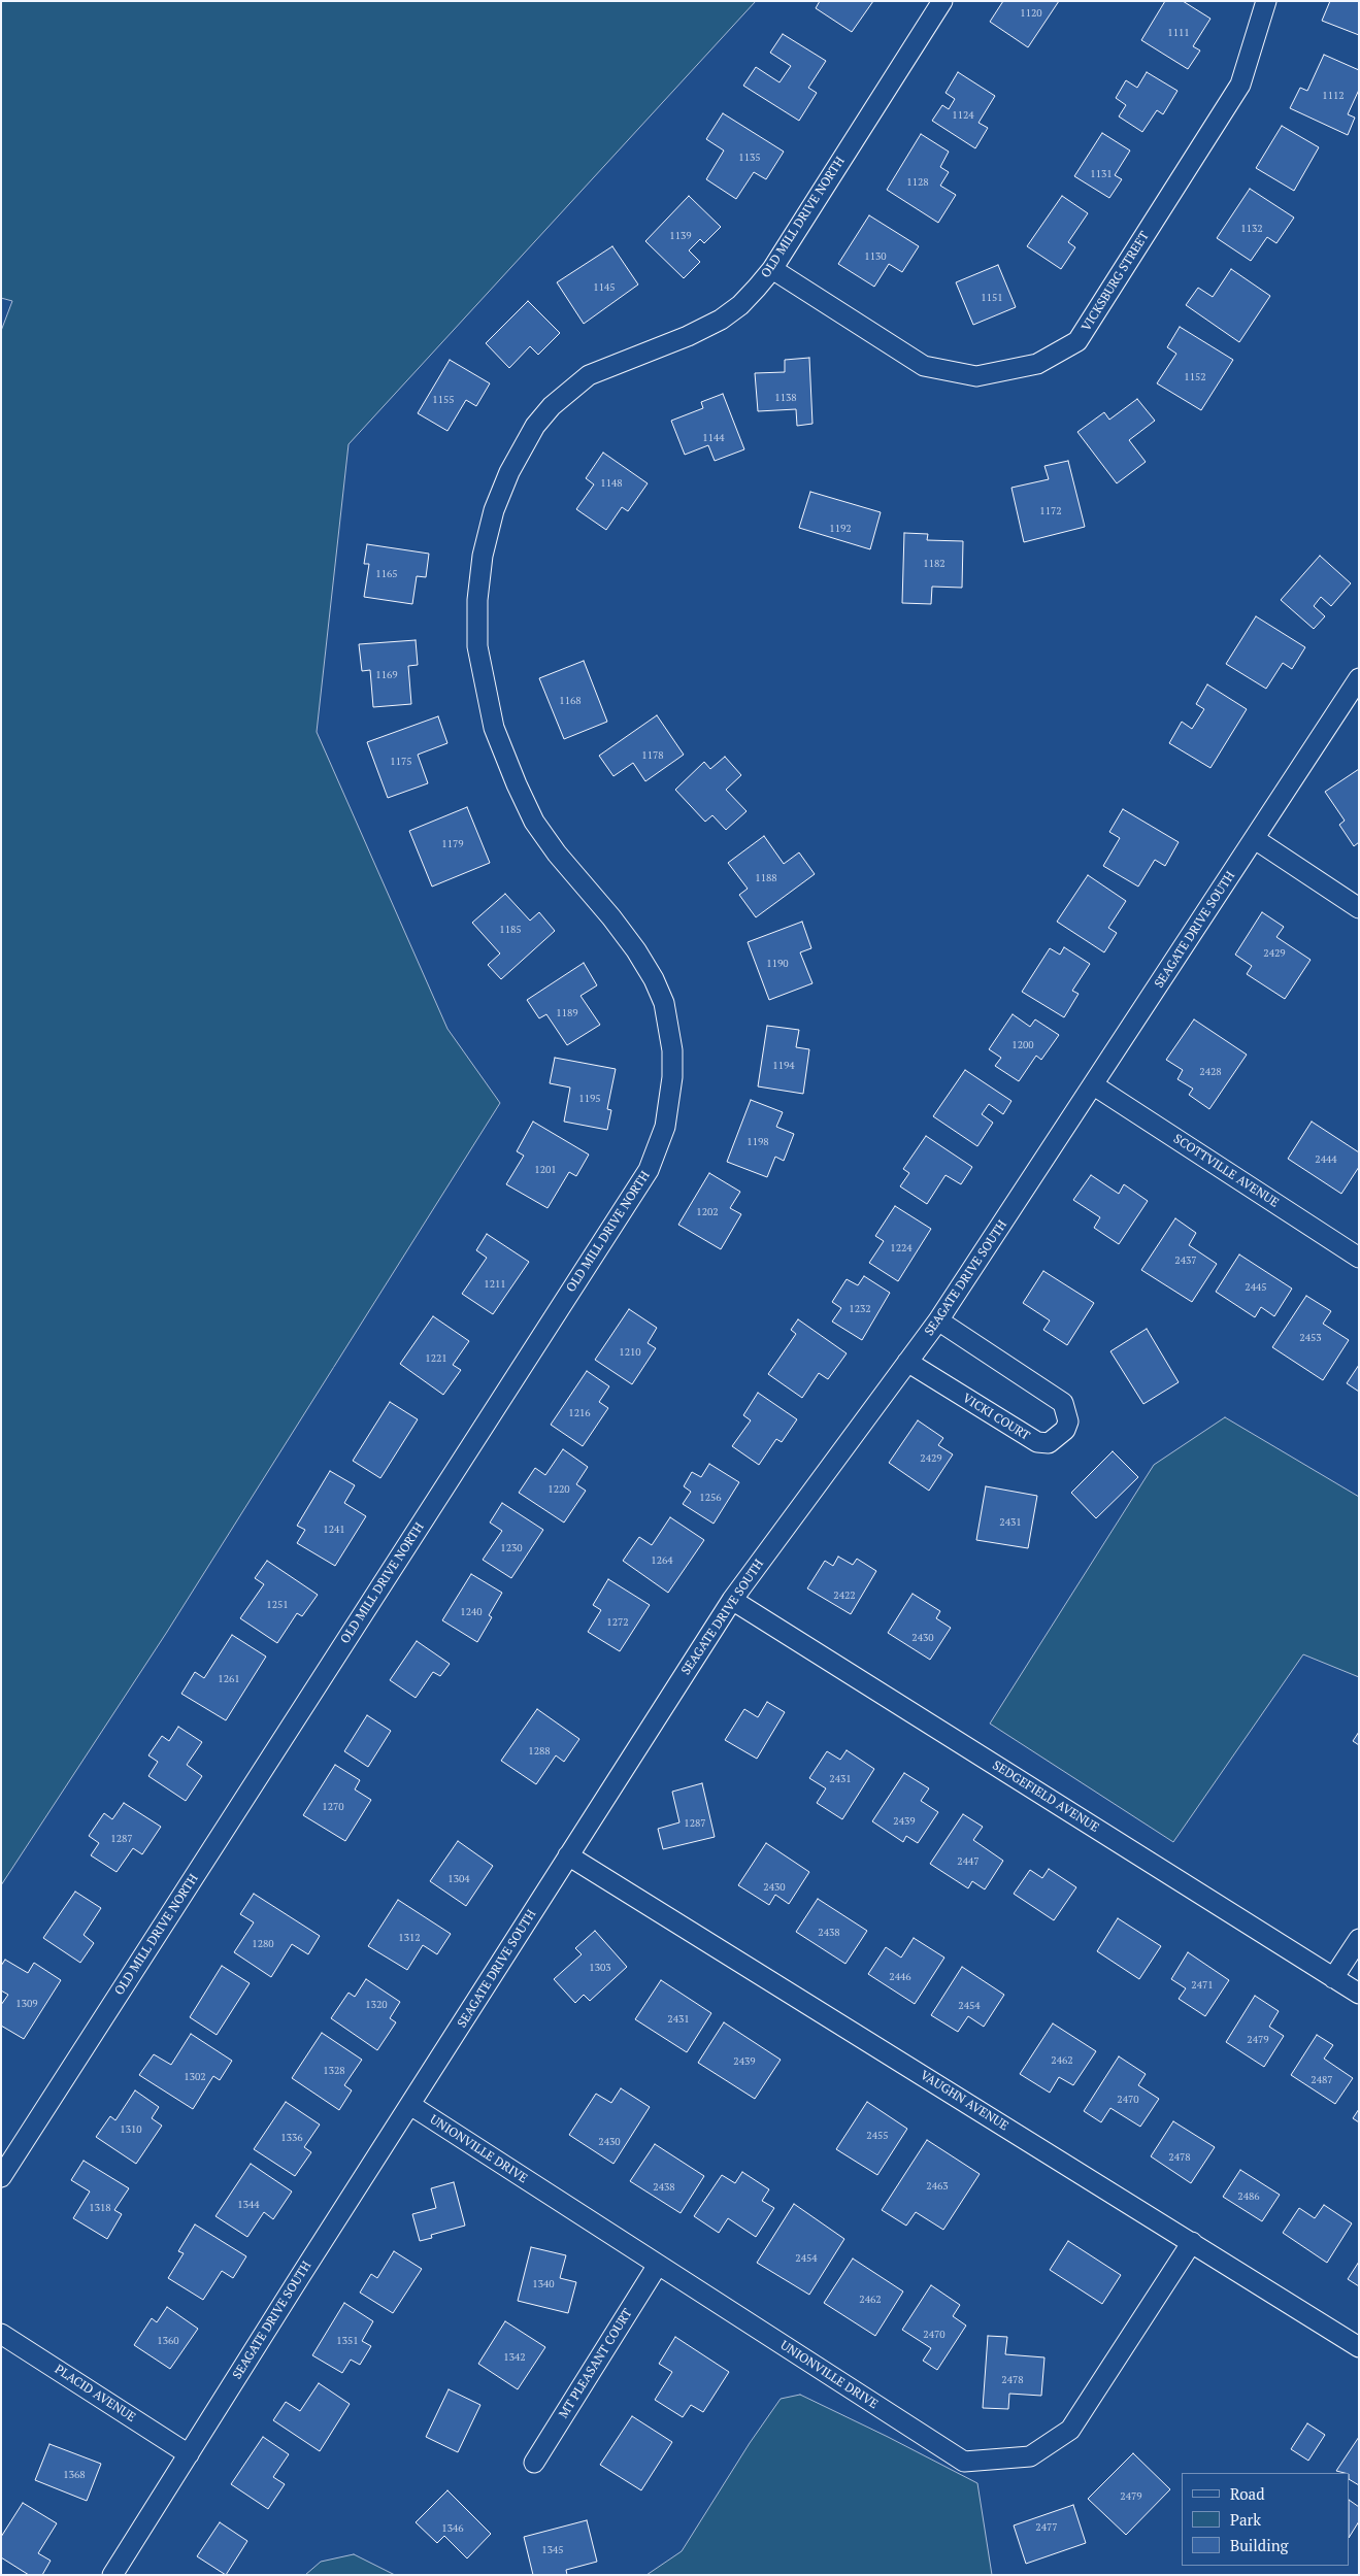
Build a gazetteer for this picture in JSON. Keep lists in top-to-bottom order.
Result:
{
  "streets": {
    "street": [
      "OLD MILL DRIVE NORTH",
      "VICKSBURG STREET",
      "SEAGATE DRIVE SOUTH",
      "SCOTTVILLE AVENUE",
      "VICKI COURT",
      "SEDGEFIELD AVENUE",
      "VAUGHN AVENUE",
      "UNIONVILLE DRIVE",
      "MT PLEASANT COURT",
      "PLACID AVENUE"
    ]
  },
  "crossings": [
    ["OLD MILL DRIVE NORTH", "VICKSBURG STREET"],
    ["SEAGATE DRIVE SOUTH", "SCOTTVILLE AVENUE"],
    ["SEAGATE DRIVE SOUTH", "VICKI COURT"],
    ["SEAGATE DRIVE SOUTH", "SEDGEFIELD AVENUE"],
    ["SEAGATE DRIVE SOUTH", "VAUGHN AVENUE"],
    ["SEAGATE DRIVE SOUTH", "UNIONVILLE DRIVE"],
    ["SEAGATE DRIVE SOUTH", "PLACID AVENUE"],
    ["VAUGHN AVENUE", "UNIONVILLE DRIVE"],
    ["UNIONVILLE DRIVE", "MT PLEASANT COURT"]
  ],
  "house_numbers": [
    "1120",
    "1111",
    "1112",
    "1124",
    "1135",
    "1131",
    "1128",
    "1132",
    "1139",
    "1130",
    "1145",
    "1151",
    "1152",
    "1138",
    "1155",
    "1144",
    "1148",
    "1172",
    "1192",
    "1182",
    "1165",
    "1169",
    "1168",
    "1178",
    "1175",
    "1179",
    "1188",
    "1185",
    "2429",
    "1190",
    "1189",
    "1200",
    "1194",
    "2428",
    "1195",
    "1198",
    "2444",
    "1201",
    "1202",
    "1224",
    "2437",
    "1211",
    "2445",
    "1232",
    "2453",
    "1210",
    "1221",
    "1216",
    "2429",
    "1220",
    "1256",
    "2431",
    "1241",
    "1230",
    "1264",
    "2422",
    "1251",
    "1240",
    "1272",
    "2430",
    "1261",
    "1288",
    "2431",
    "1270",
    "2439",
    "1287",
    "1287",
    "2447",
    "1304",
    "2430",
    "2438",
    "1312",
    "1280",
    "1303",
    "2446",
    "2471",
    "1309",
    "1320",
    "2454",
    "2431",
    "2479",
    "2462",
    "2439",
    "1328",
    "1302",
    "2487",
    "2470",
    "1310",
    "2455",
    "1336",
    "2430",
    "2478",
    "2463",
    "2438",
    "2486",
    "1344",
    "1318",
    "2454",
    "1340",
    "2462",
    "2470",
    "1360",
    "1351",
    "1342",
    "2478",
    "1368",
    "2479",
    "2477",
    "1346",
    "1345"
  ],
  "legend": ["Road", "Park", "Building"]
}
